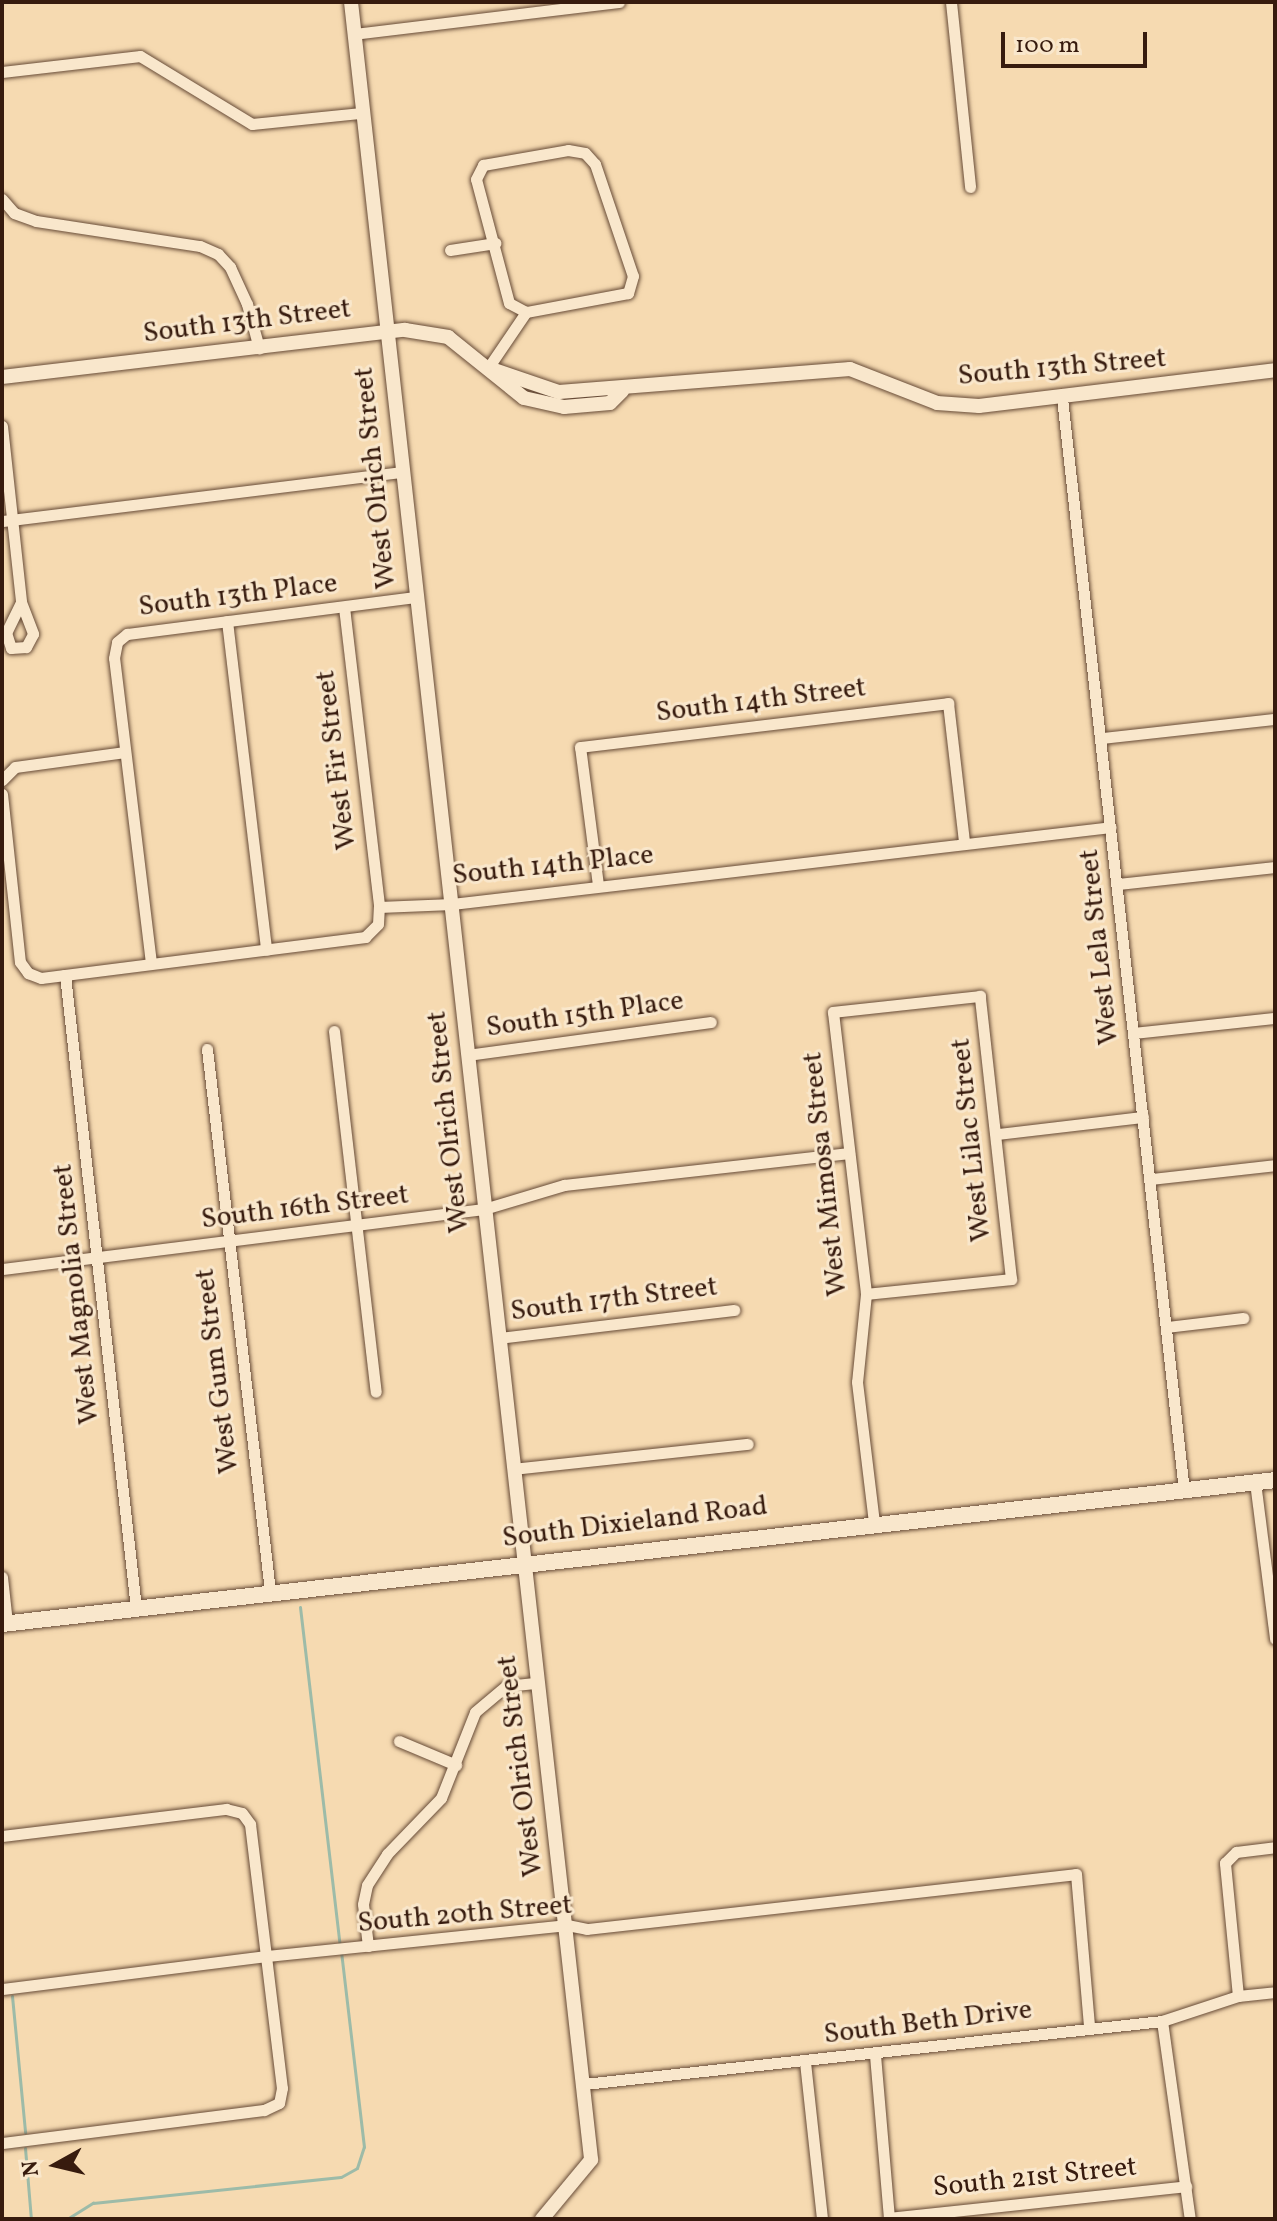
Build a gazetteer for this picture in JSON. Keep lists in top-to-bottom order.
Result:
{
  "streets": {
    "main road": ["South Dixieland Road"],
    "street": [
      "South 13th Street",
      "West Olrich Street",
      "South 13th Place",
      "South 14th Street",
      "West Fir Street",
      "South 14th Place",
      "West Lela Street",
      "South 15th Place",
      "West Lilac Street",
      "West Mimosa Street",
      "South 16th Street",
      "West Magnolia Street",
      "South 17th Street",
      "West Gum Street",
      "South 20th Street",
      "South Beth Drive",
      "South 21st Street"
    ]
  },
  "crossings": [
    ["South 13th Street", "West Olrich Street"],
    ["South 13th Street", "West Lela Street"],
    ["West Olrich Street", "South 13th Place"],
    ["West Olrich Street", "South 14th Place"],
    ["West Olrich Street", "South 15th Place"],
    ["West Olrich Street", "South 16th Street"],
    ["West Olrich Street", "South 17th Street"],
    ["West Olrich Street", "South Dixieland Road"],
    ["West Olrich Street", "South 20th Street"],
    ["West Olrich Street", "South Beth Drive"],
    ["South 13th Place", "West Fir Street"],
    ["South 14th Street", "South 14th Place"],
    ["West Fir Street", "South 14th Place"],
    ["South 14th Place", "West Lela Street"],
    ["West Lela Street", "South Dixieland Road"],
    ["West Lilac Street", "West Mimosa Street"],
    ["West Mimosa Street", "South 16th Street"],
    ["West Mimosa Street", "South Dixieland Road"],
    ["South 16th Street", "West Magnolia Street"],
    ["South 16th Street", "West Gum Street"],
    ["West Magnolia Street", "South Dixieland Road"],
    ["West Gum Street", "South Dixieland Road"],
    ["South 20th Street", "South Beth Drive"]
  ],
  "scale_bar": "100 m",
  "north": "left"
}
